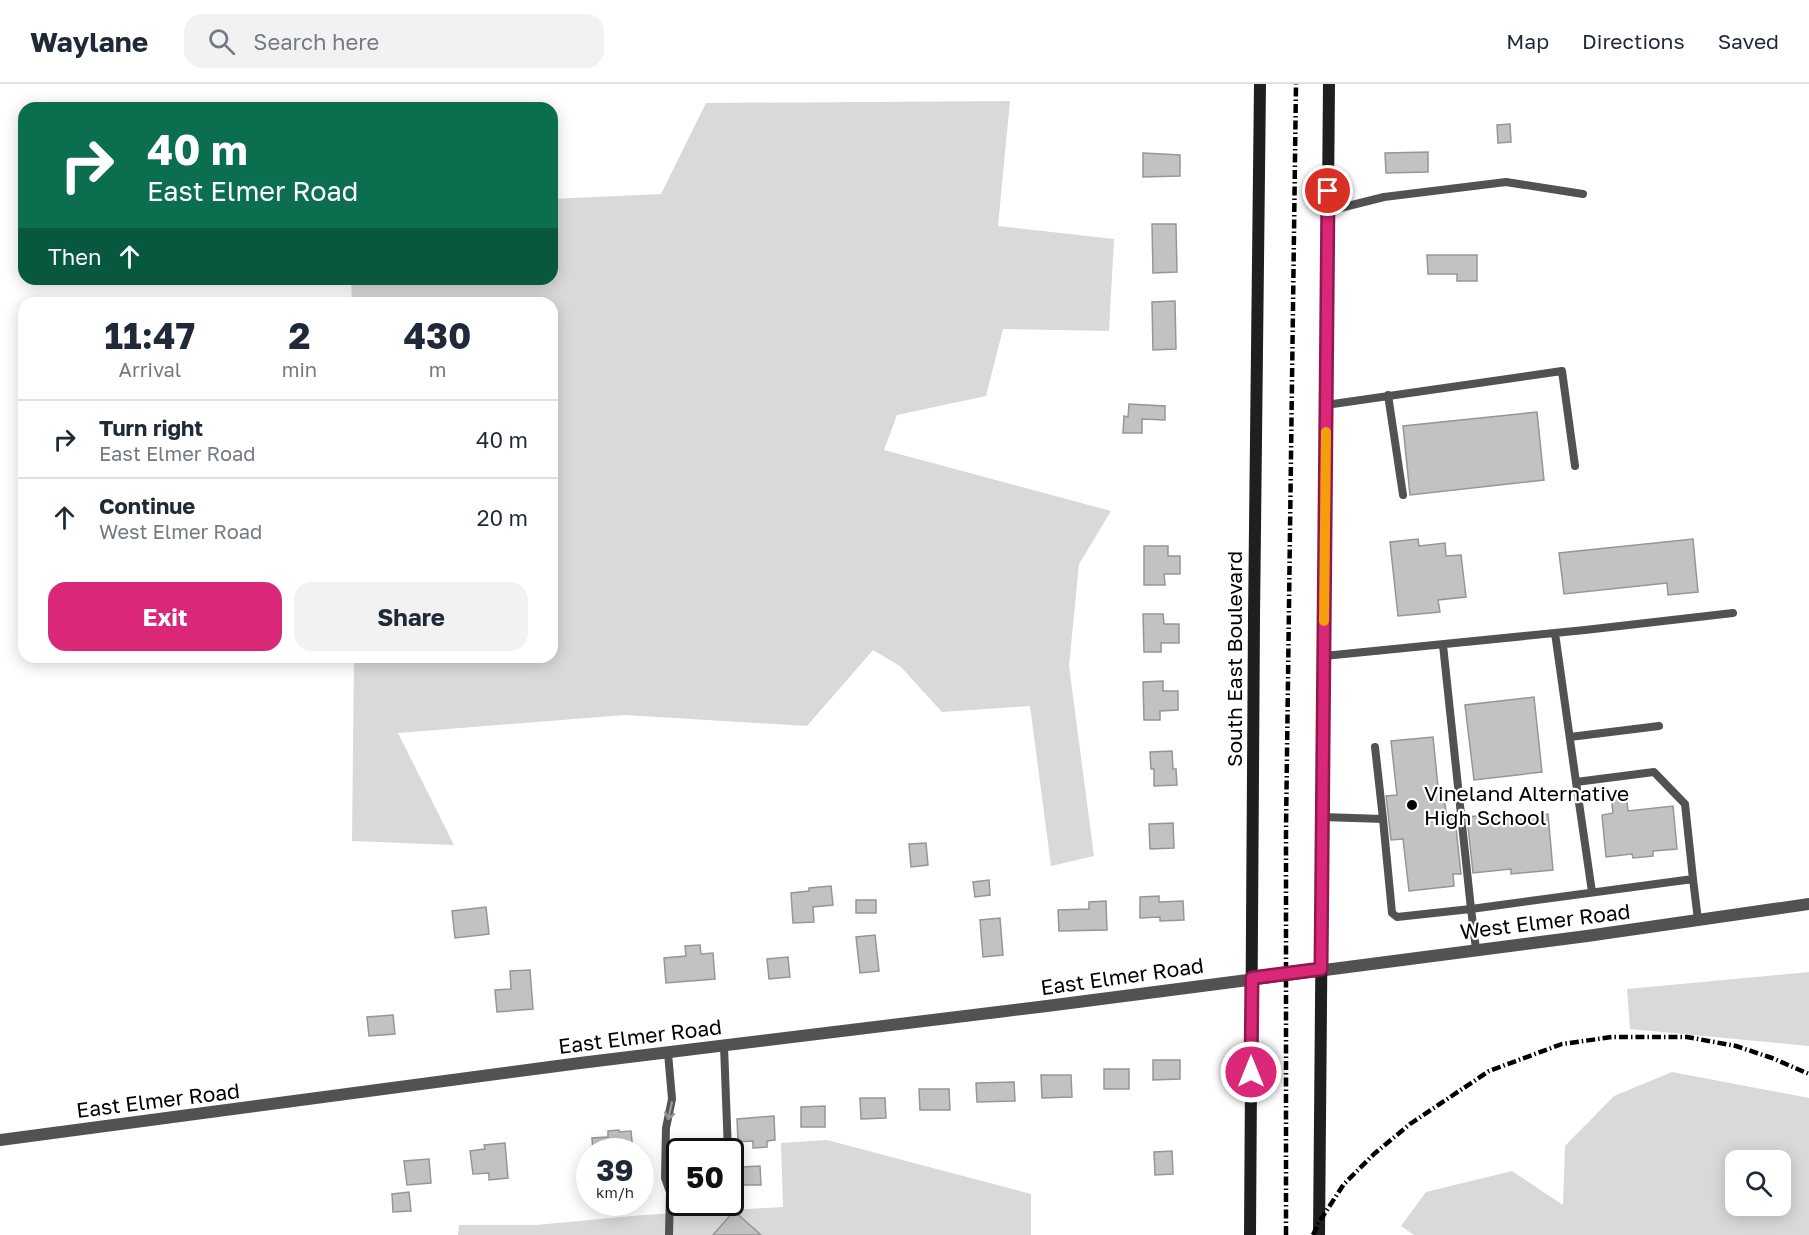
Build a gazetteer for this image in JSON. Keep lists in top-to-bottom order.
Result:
{
  "streets": {
    "main road": ["South East Boulevard"],
    "street": ["West Elmer Road", "East Elmer Road"]
  },
  "crossings": [
    ["South East Boulevard", "East Elmer Road"],
    ["West Elmer Road", "East Elmer Road"]
  ],
  "places": ["Vineland Alternative High School"],
  "page": {
    "header": "Waylane",
    "search": "Search here",
    "nav": ["Map", "Directions", "Saved"],
    "turn": ["40 m", "East Elmer Road"],
    "then": "Then",
    "eta": [
      "11:47",
      "Arrival",
      "2",
      "min",
      "430",
      "m"
    ],
    "list": [
      {
        "name": "Turn right",
        "note": "East Elmer Road",
        "value": "40 m"
      },
      {
        "name": "Continue",
        "note": "West Elmer Road",
        "value": "20 m"
      }
    ],
    "buttons": ["Exit", "Share"],
    "speed": "39 km/h",
    "limit": "50"
  }
}
